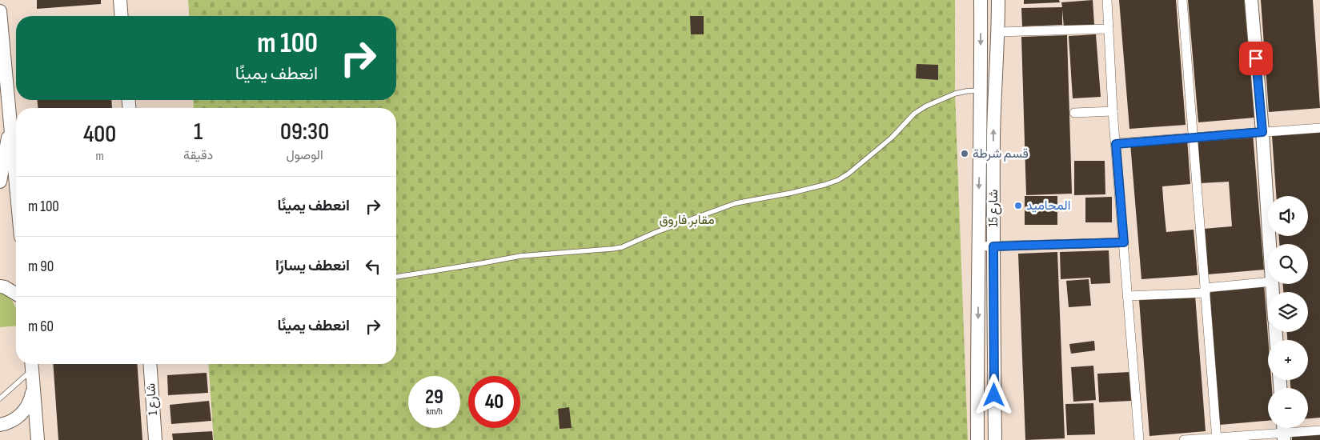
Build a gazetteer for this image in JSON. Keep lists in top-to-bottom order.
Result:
{
  "streets": {
    "street": ["شارع 15", "شارع 1"]
  },
  "parks": ["مقابر فاروق"],
  "places": ["قسم شرطة", "المحاميد"],
  "page": {
    "turn": ["100 m", "انعطف يمينًا"],
    "eta": [
      "09:30",
      "الوصول",
      "1",
      "دقيقة",
      "400",
      "m"
    ],
    "list": [
      {
        "name": "انعطف يمينًا",
        "value": "100 m"
      },
      {
        "name": "انعطف يسارًا",
        "value": "90 m"
      },
      {
        "name": "انعطف يمينًا",
        "value": "60 m"
      }
    ],
    "map_buttons": ["+", "−"],
    "speed": "29 km/h",
    "limit": "40"
  }
}
